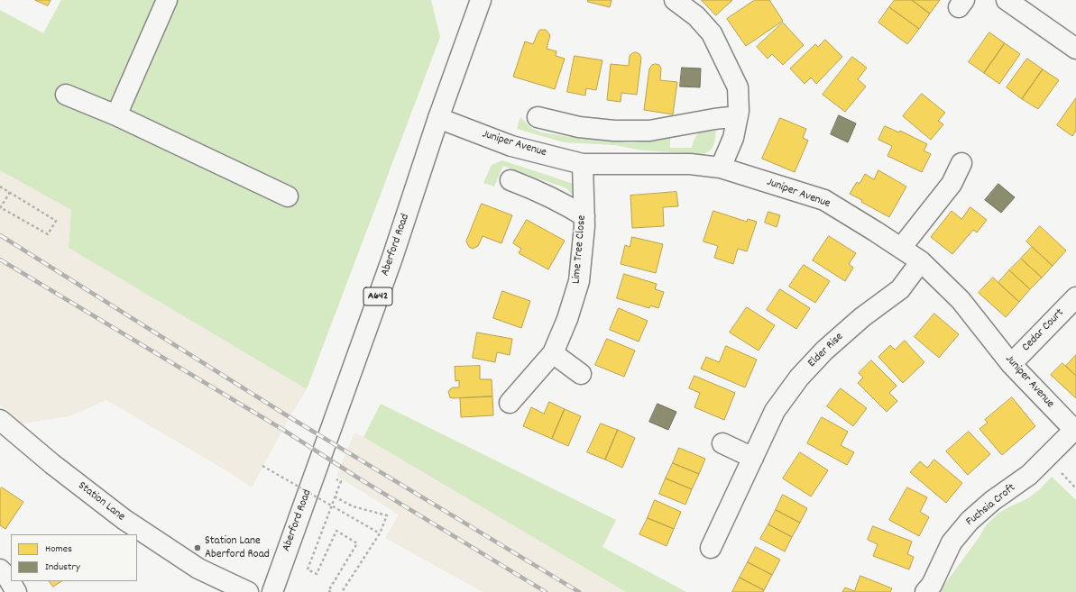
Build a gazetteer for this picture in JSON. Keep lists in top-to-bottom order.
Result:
{
  "streets": {
    "street": [
      "Juniper Avenue",
      "Aberford Road",
      "Lime Tree Close",
      "A642",
      "Cedar Court",
      "Elder Rise",
      "Station Lane",
      "Fuchsia Croft"
    ]
  },
  "crossings": [
    ["Juniper Avenue", "Aberford Road"],
    ["Juniper Avenue", "Lime Tree Close"],
    ["Juniper Avenue", "Cedar Court"],
    ["Juniper Avenue", "Elder Rise"],
    ["Juniper Avenue", "Fuchsia Croft"]
  ],
  "places": ["Station Lane Aberford Road"],
  "legend": ["Homes", "Industry"]
}
